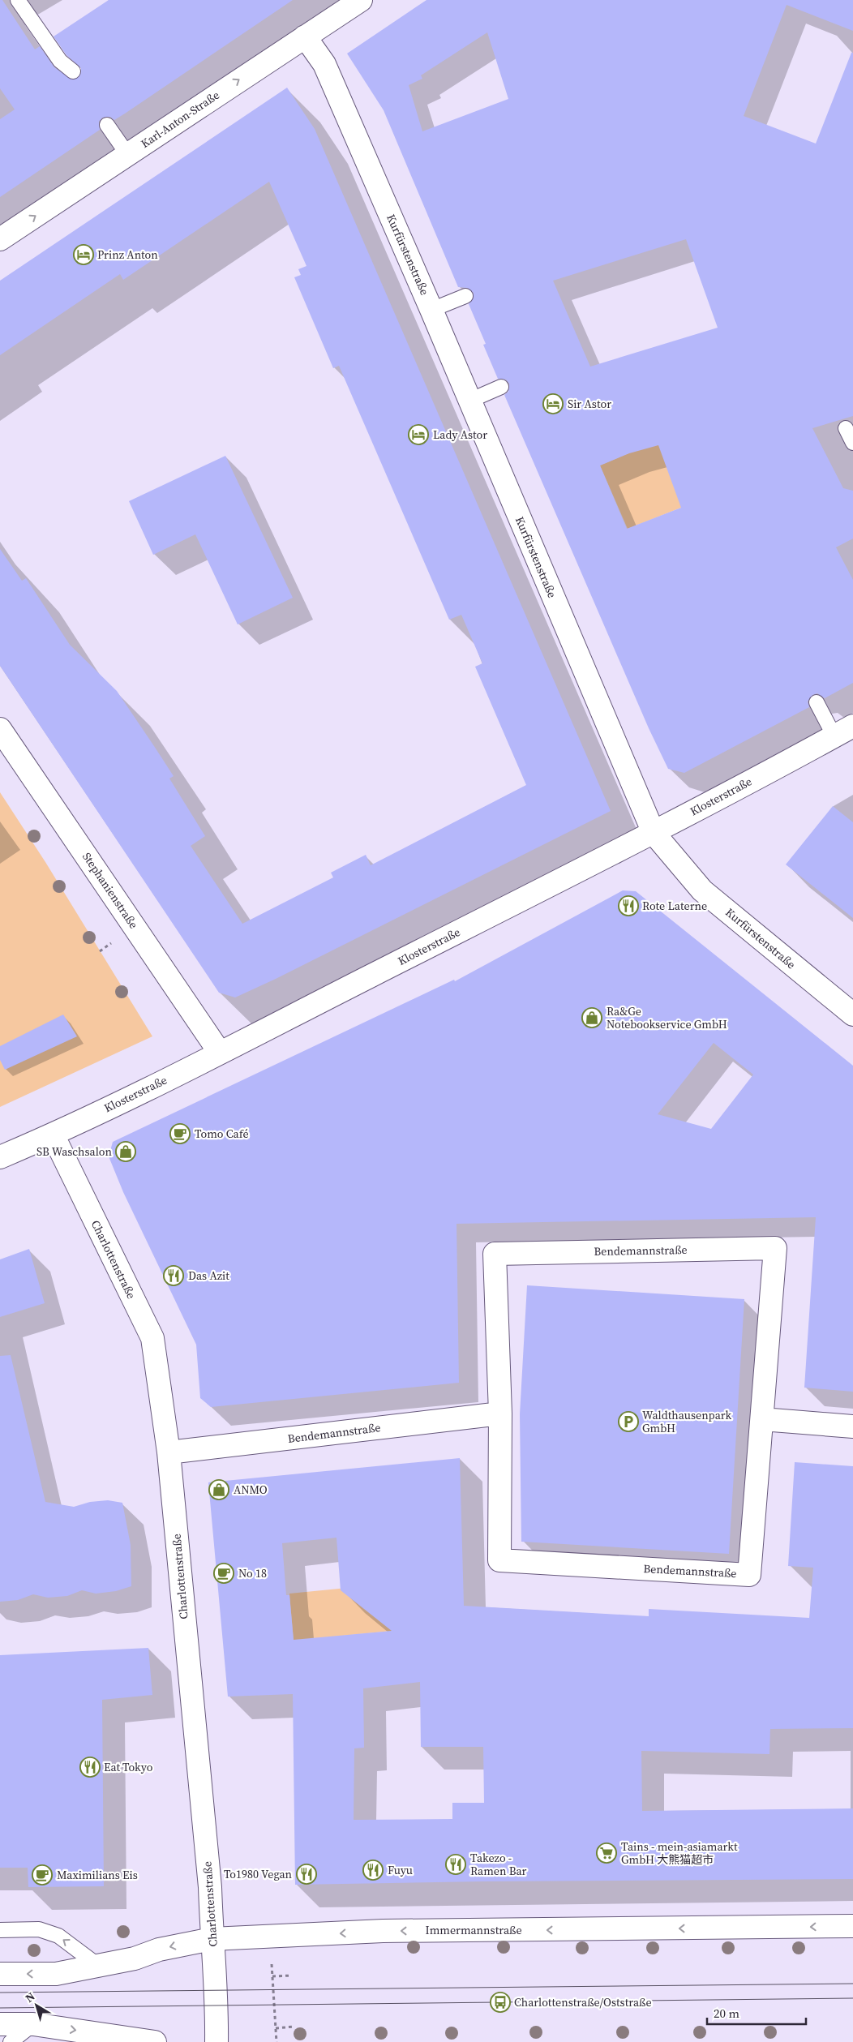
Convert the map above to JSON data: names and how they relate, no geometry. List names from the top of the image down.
{
  "streets": {
    "street": [
      "Karl-Anton-Straße",
      "Kurfürstenstraße",
      "Klosterstraße",
      "Stephanienstraße",
      "Bendemannstraße",
      "Charlottenstraße",
      "Immermannstraße"
    ]
  },
  "crossings": [
    ["Karl-Anton-Straße", "Kurfürstenstraße"],
    ["Kurfürstenstraße", "Klosterstraße"],
    ["Klosterstraße", "Stephanienstraße"],
    ["Klosterstraße", "Charlottenstraße"],
    ["Bendemannstraße", "Charlottenstraße"],
    ["Charlottenstraße", "Immermannstraße"]
  ],
  "one_way": ["Karl-Anton-Straße", "Immermannstraße"],
  "places": {
    "hotel": ["Prinz Anton", "Sir Astor", "Lady Astor"],
    "restaurant": [
      "Rote Laterne",
      "Das Azit",
      "Eat Tokyo",
      "Takezo - Ramen Bar",
      "Fuyu",
      "To1980 Vegan"
    ],
    "shop": ["Ra&Ge Notebookservice GmbH", "SB Waschsalon", "ANMO"],
    "cafe": ["Tomo Café", "No 18", "Maximilians Eis"],
    "parking": ["Waldthausenpark GmbH"],
    "supermarket": ["Tains - mein-asiamarkt GmbH 大熊猫超市"],
    "bus stop": ["Charlottenstraße/Oststraße"]
  },
  "scale_bar": "20 m",
  "north": "top left"
}
